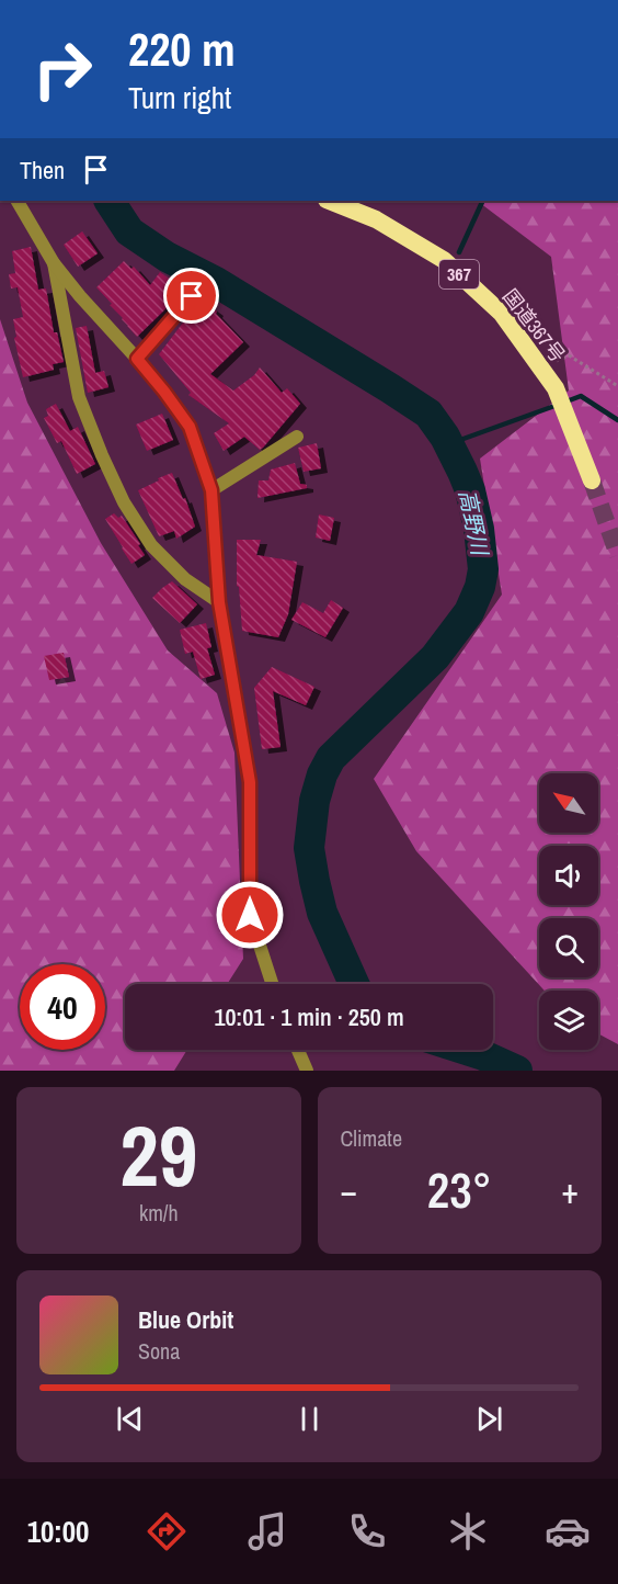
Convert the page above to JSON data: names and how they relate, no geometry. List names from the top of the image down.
{
  "streets": {
    "highway": ["367", "国道367号"]
  },
  "water": ["高野川"],
  "north": "top left",
  "page": {
    "turn": ["220 m", "Turn right"],
    "then": "Then",
    "limit": "40",
    "trip": "10:01 · 1 min · 250 m",
    "tile": [
      ["29", "km/h"],
      "Climate"
    ],
    "heat": ["−", "23°", "+"],
    "song": ["Blue Orbit", "Sona"],
    "tabs": "10:00"
  }
}
